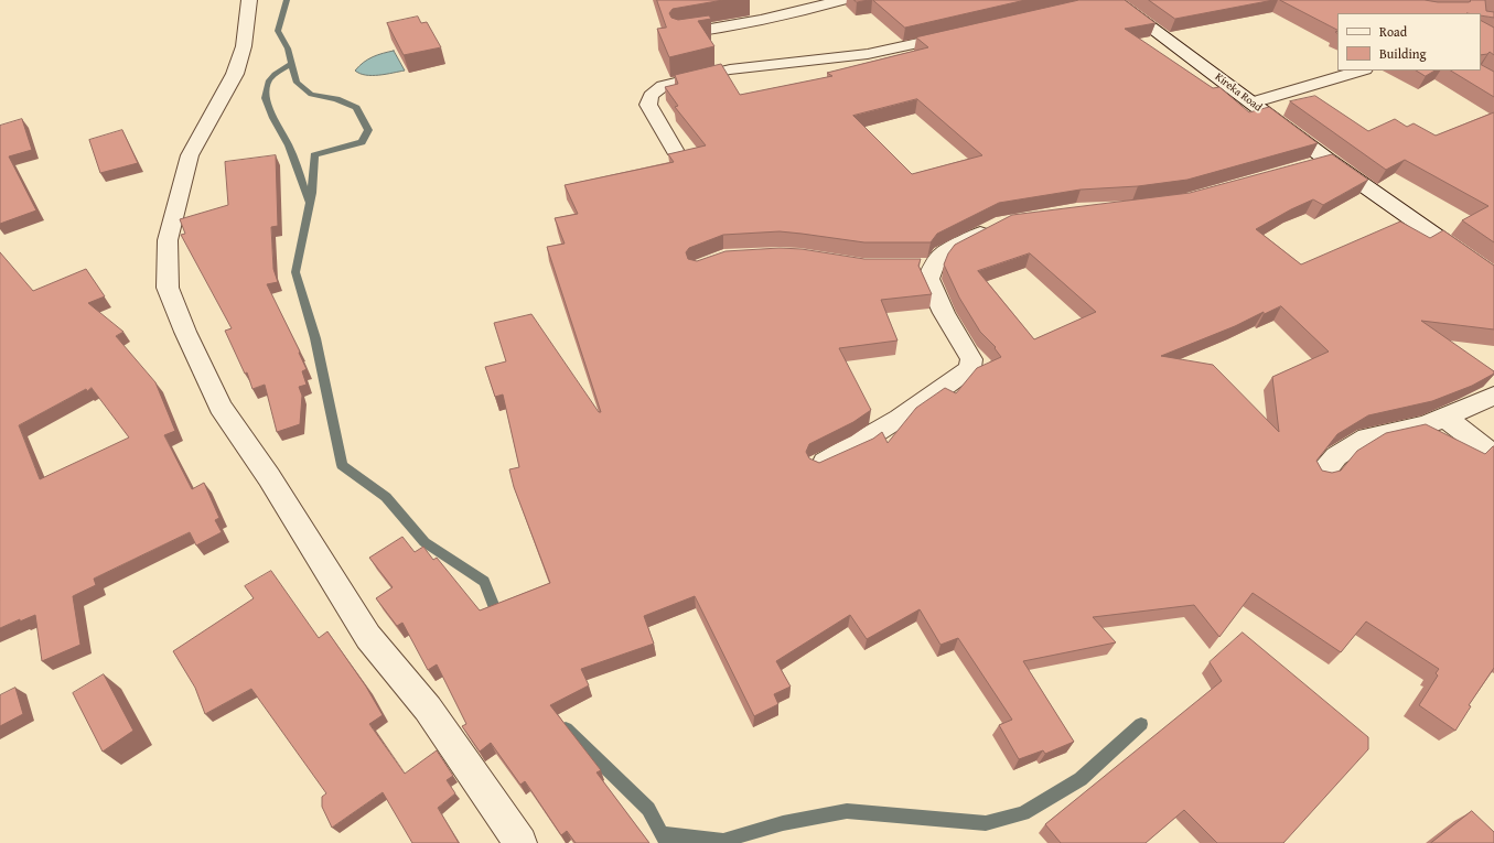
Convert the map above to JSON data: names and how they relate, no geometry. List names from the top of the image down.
{
  "streets": {
    "street": ["Kireka Road"]
  },
  "legend": ["Road", "Building"]
}
